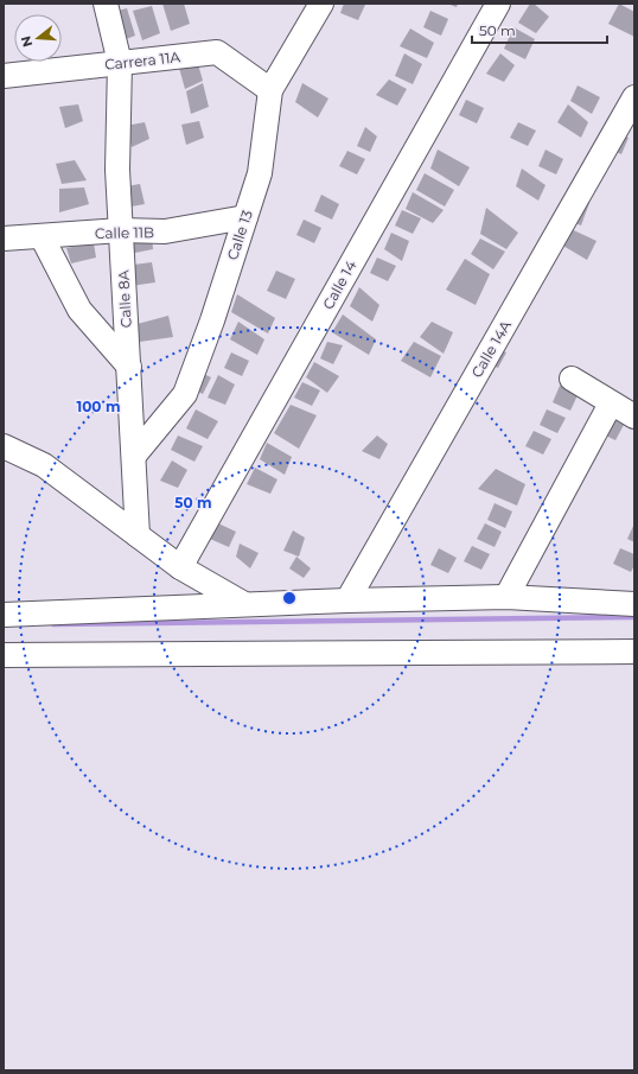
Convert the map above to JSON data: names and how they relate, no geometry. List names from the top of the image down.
{
  "streets": {
    "street": [
      "Carrera 11A",
      "Calle 11B",
      "Calle 13",
      "Calle 14",
      "Calle 8A",
      "Calle 14A"
    ]
  },
  "crossings": [
    ["Carrera 11A", "Calle 13"],
    ["Carrera 11A", "Calle 8A"],
    ["Calle 11B", "Calle 13"],
    ["Calle 11B", "Calle 8A"],
    ["Calle 13", "Calle 8A"]
  ],
  "scale_bar": "50 m",
  "north": "left",
  "rings": ["100 m", "50 m"]
}
